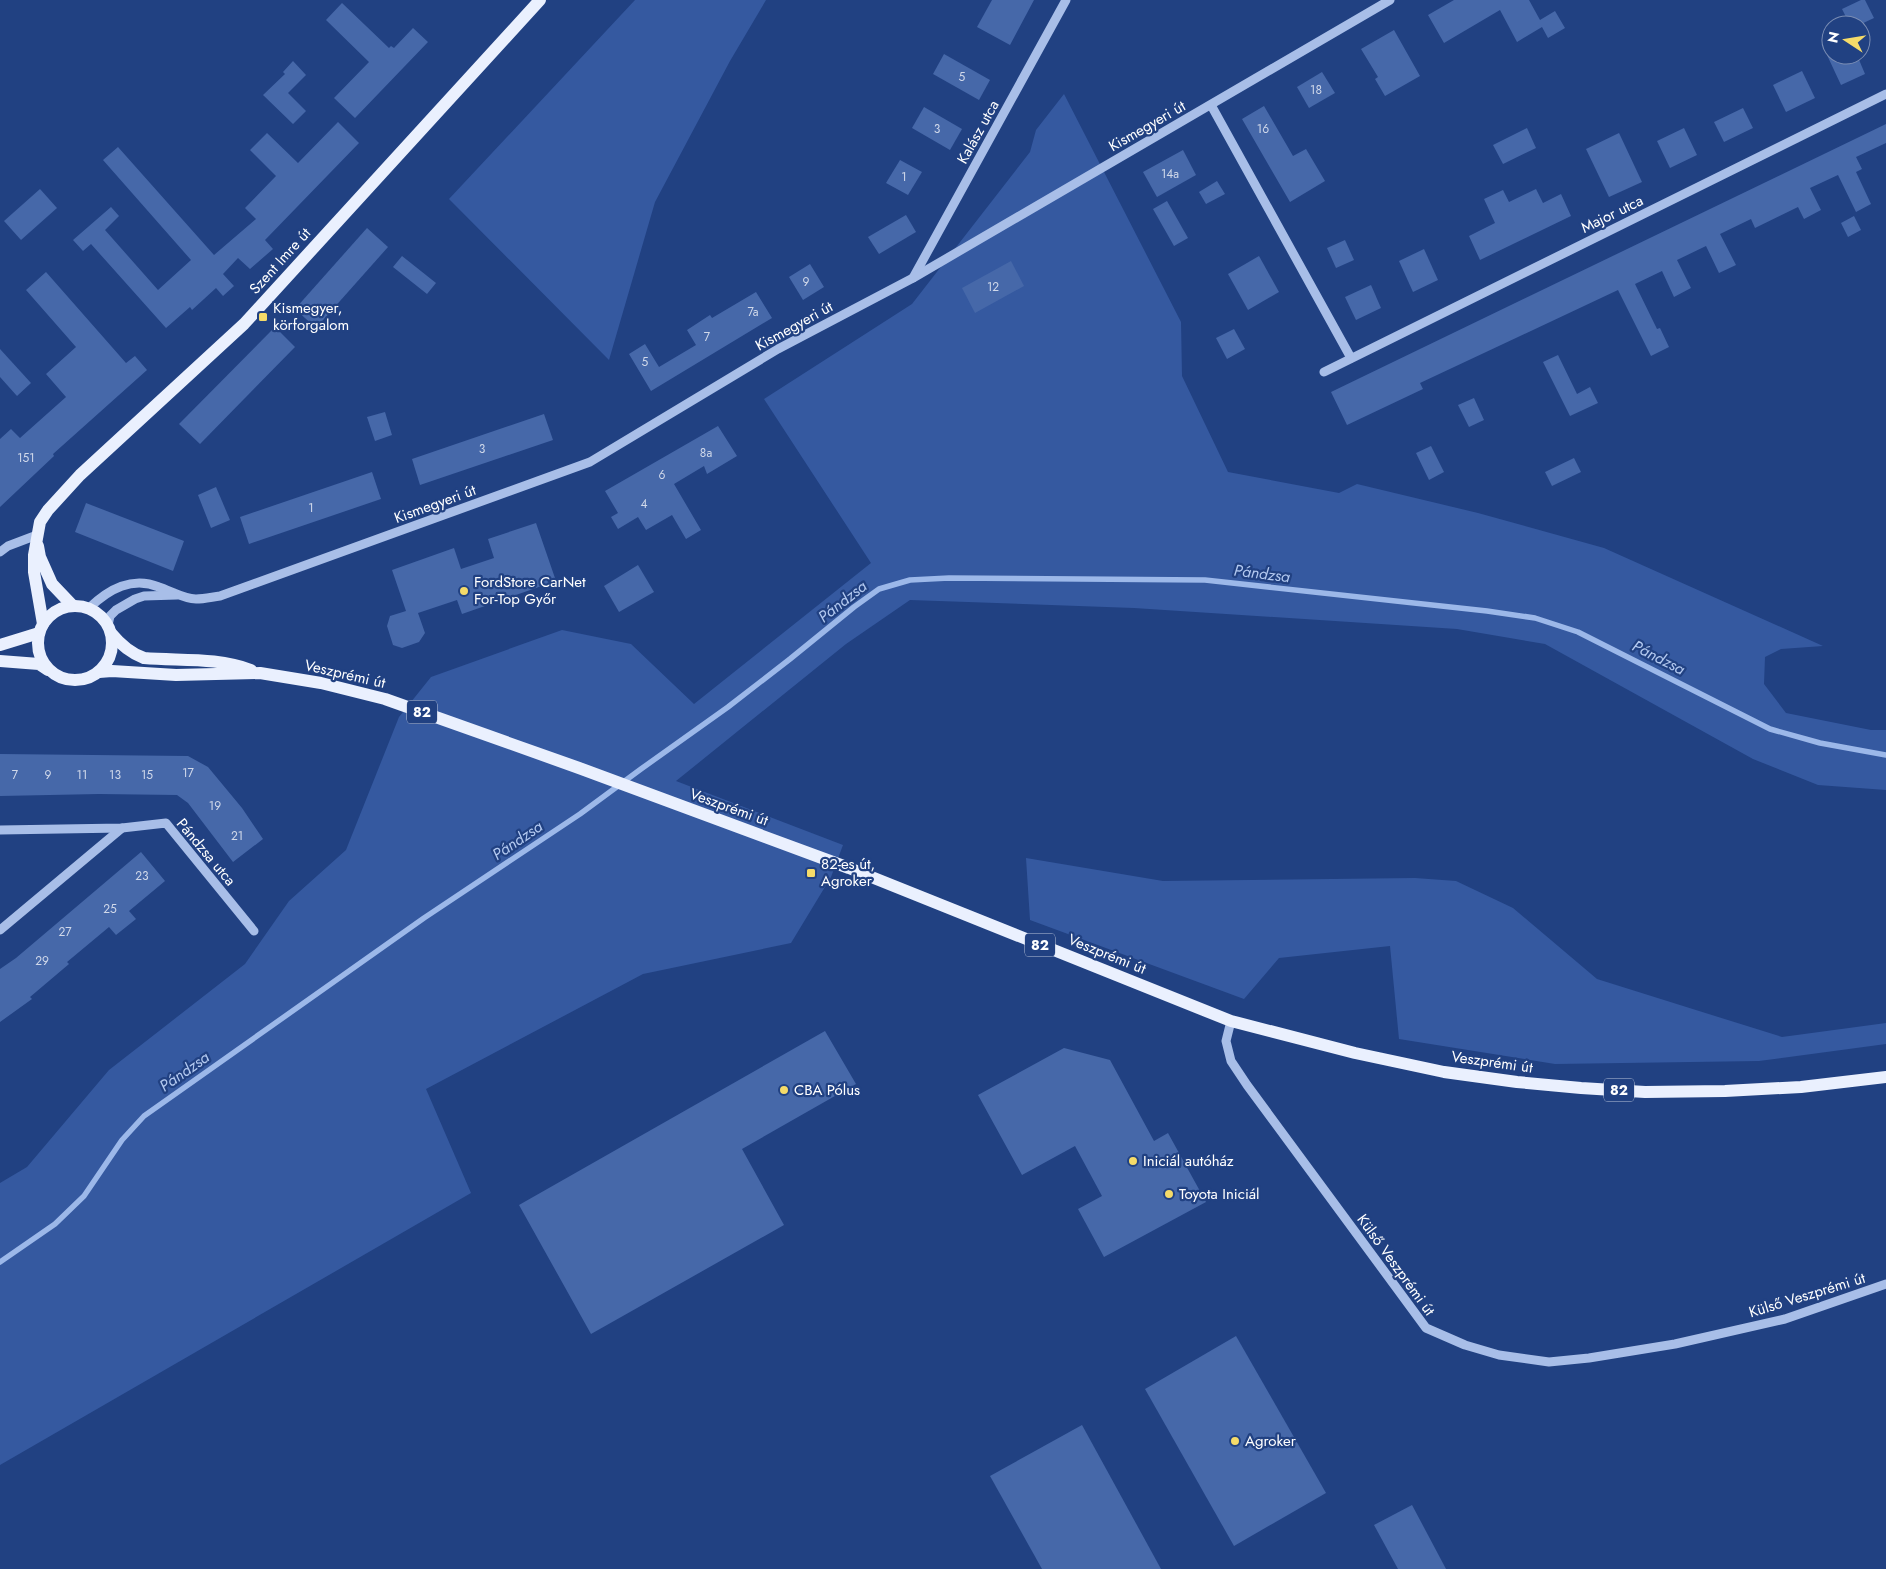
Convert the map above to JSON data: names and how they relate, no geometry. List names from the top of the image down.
{
  "streets": {
    "main road": ["Szent Imre út", "Veszprémi út", "82"],
    "street": [
      "Kismegyeri út",
      "Kalász utca",
      "Major utca",
      "Pándzsa utca",
      "Külső Veszprémi út"
    ]
  },
  "crossings": [
    ["Kismegyeri út", "Kalász utca"],
    ["Kismegyeri út", "Szent Imre út"],
    ["Kismegyeri út", "Veszprémi út"],
    ["Kismegyeri út", "82"],
    ["Szent Imre út", "Veszprémi út"],
    ["Szent Imre út", "82"],
    ["Veszprémi út", "82"],
    ["Veszprémi út", "Külső Veszprémi út"]
  ],
  "water": ["Pándzsa"],
  "places": {
    "transit": ["Kismegyer, körforgalom", "82-es út, Agroker"],
    "other": [
      "FordStore CarNet For-Top Győr",
      "CBA Pólus",
      "Iniciál autóház",
      "Toyota Iniciál",
      "Agroker"
    ]
  },
  "house_numbers": [
    "5",
    "18",
    "3",
    "16",
    "14a",
    "1",
    "9",
    "12",
    "7a",
    "7",
    "5",
    "3",
    "8a",
    "151",
    "6",
    "4",
    "1",
    "17",
    "7",
    "9",
    "11",
    "13",
    "15",
    "19",
    "21",
    "23",
    "25",
    "27",
    "29"
  ],
  "north": "left"
}
